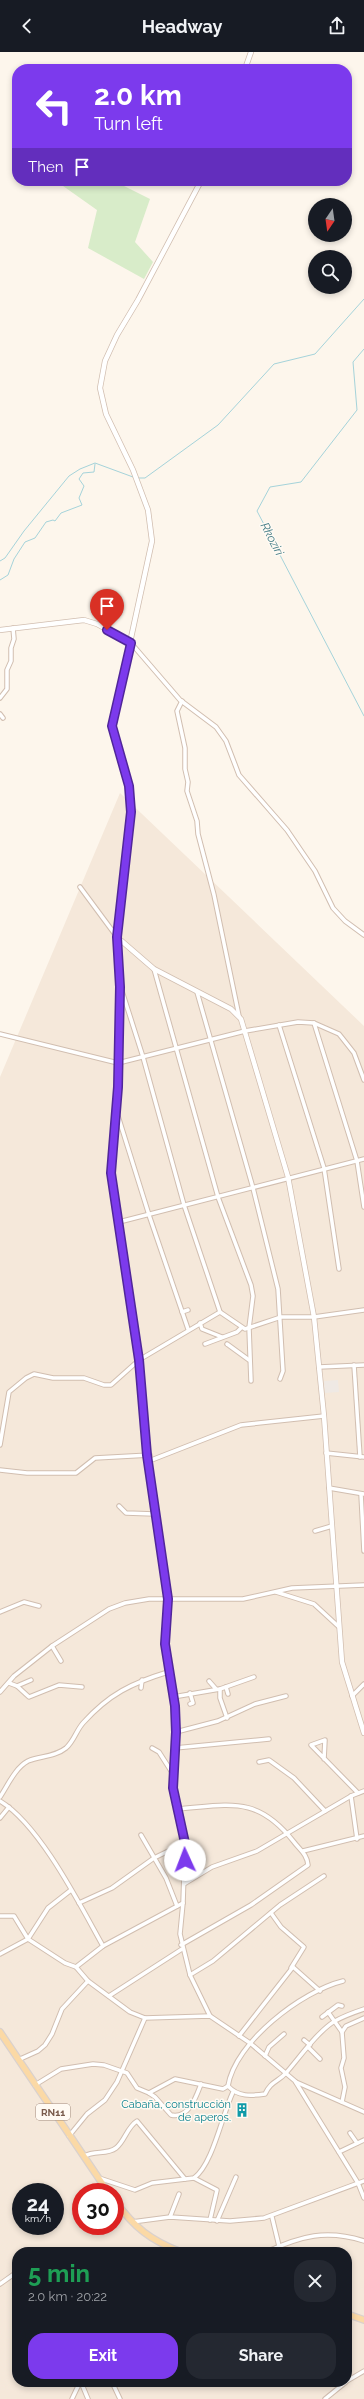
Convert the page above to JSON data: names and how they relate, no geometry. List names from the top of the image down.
{
  "streets": {
    "main road": ["RN11"]
  },
  "water": ["Rkoziri"],
  "places": {
    "building": ["Cabaña, construcción de aperos."]
  },
  "north": "bottom",
  "page": {
    "header": "Headway",
    "turn": ["2.0 km", "Turn left"],
    "then": "Then",
    "speed": "24 km/h",
    "limit": "30",
    "heading": ["5 min", "2.0 km · 20:22"],
    "buttons": ["Exit", "Share"]
  }
}
